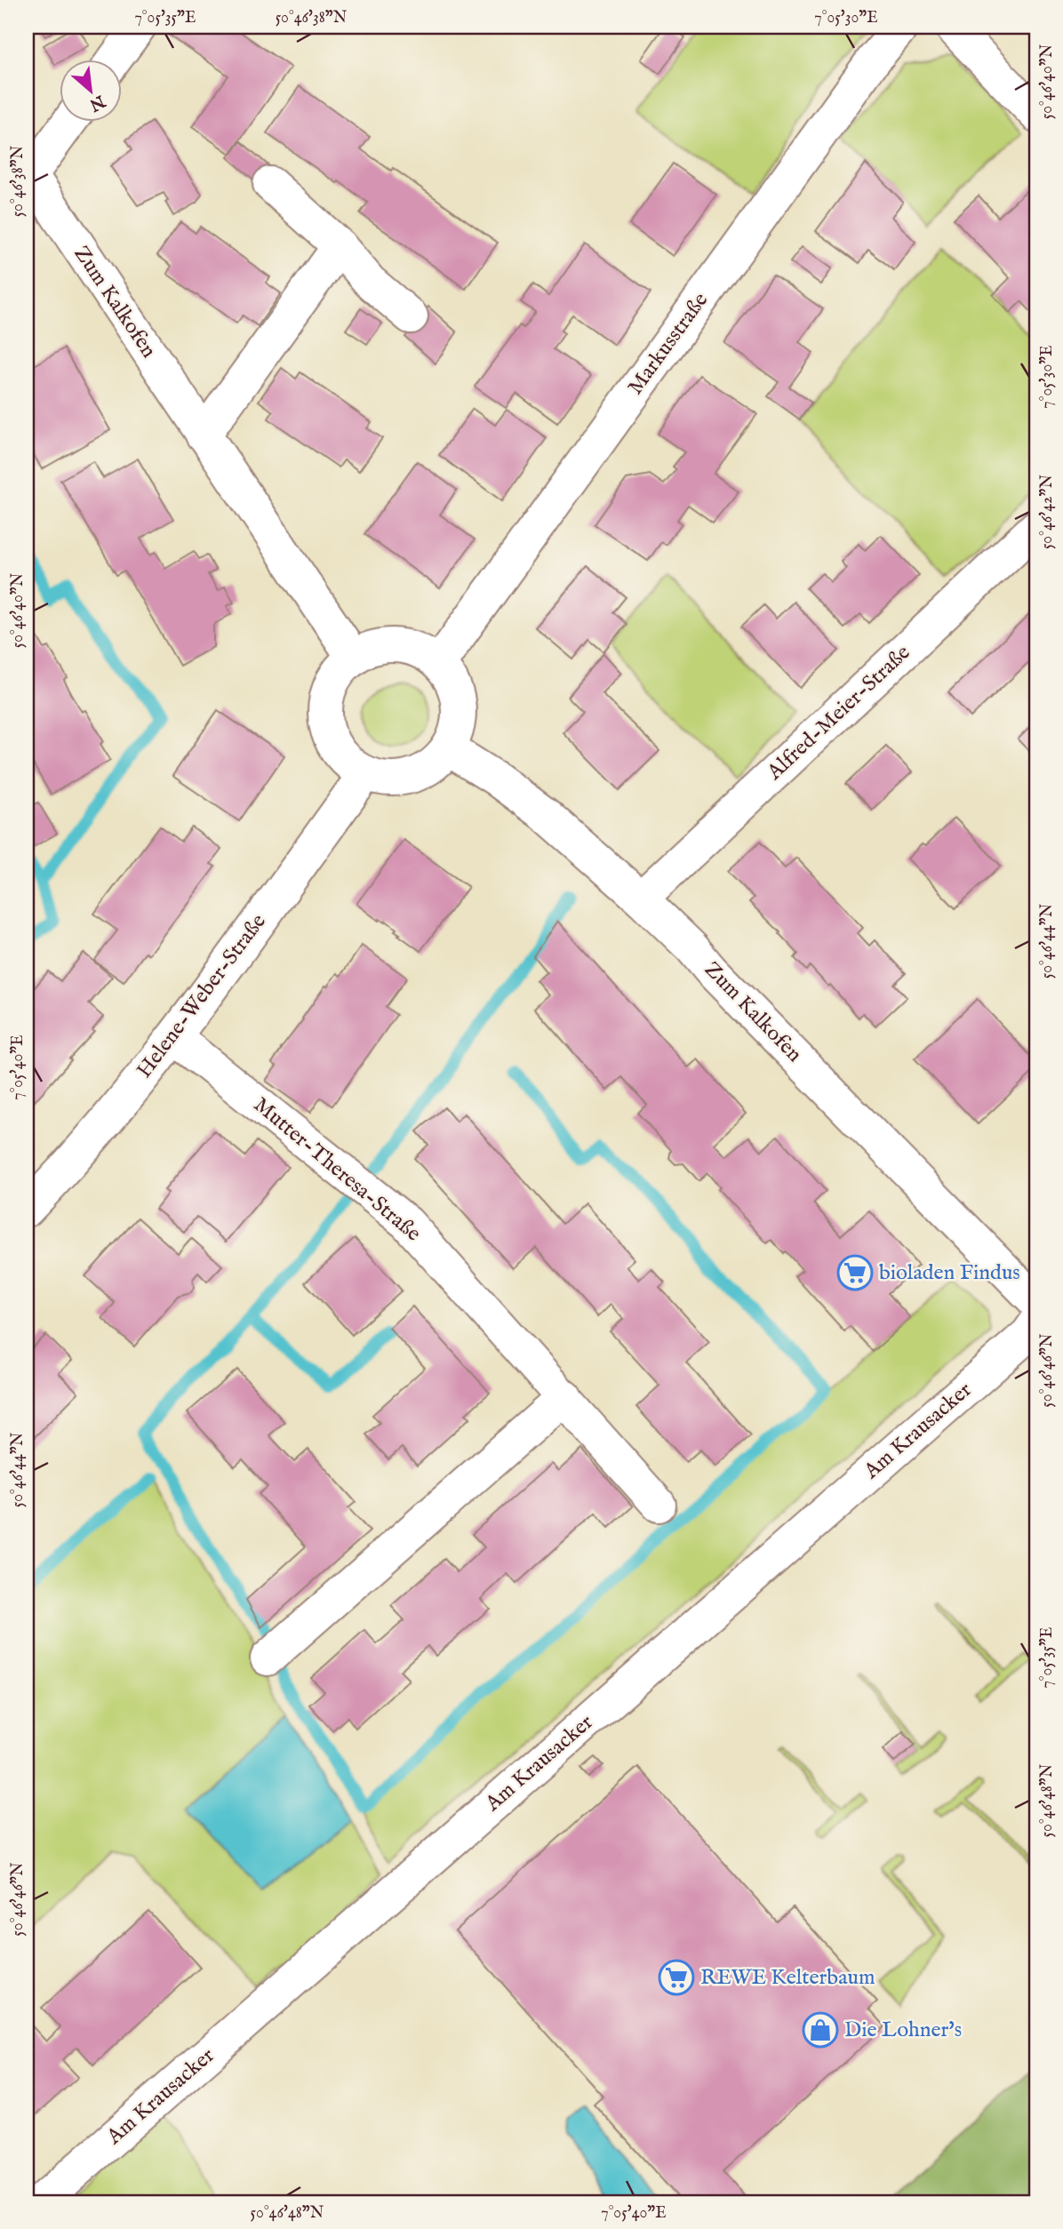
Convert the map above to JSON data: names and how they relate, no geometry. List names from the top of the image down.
{
  "streets": {
    "street": [
      "Zum Kalkofen",
      "Markusstraße",
      "Alfred-Meier-Straße",
      "Helene-Weber-Straße",
      "Mutter-Theresa-Straße",
      "Am Krausacker"
    ]
  },
  "crossings": [
    ["Zum Kalkofen", "Markusstraße"],
    ["Zum Kalkofen", "Alfred-Meier-Straße"],
    ["Zum Kalkofen", "Helene-Weber-Straße"],
    ["Markusstraße", "Helene-Weber-Straße"],
    ["Helene-Weber-Straße", "Mutter-Theresa-Straße"]
  ],
  "places": {
    "supermarket": ["bioladen Findus", "REWE Kelterbaum"],
    "shop": ["Die Lohner's"]
  },
  "north": "bottom right",
  "coordinates": [
    "7°05'35\"E",
    "50°46'38\"N",
    "7°05'30\"E",
    "50°46'40\"N",
    "50°46'42\"N",
    "50°46'44\"N",
    "7°05'40\"E",
    "50°46'46\"N",
    "50°46'48\"N"
  ]
}
